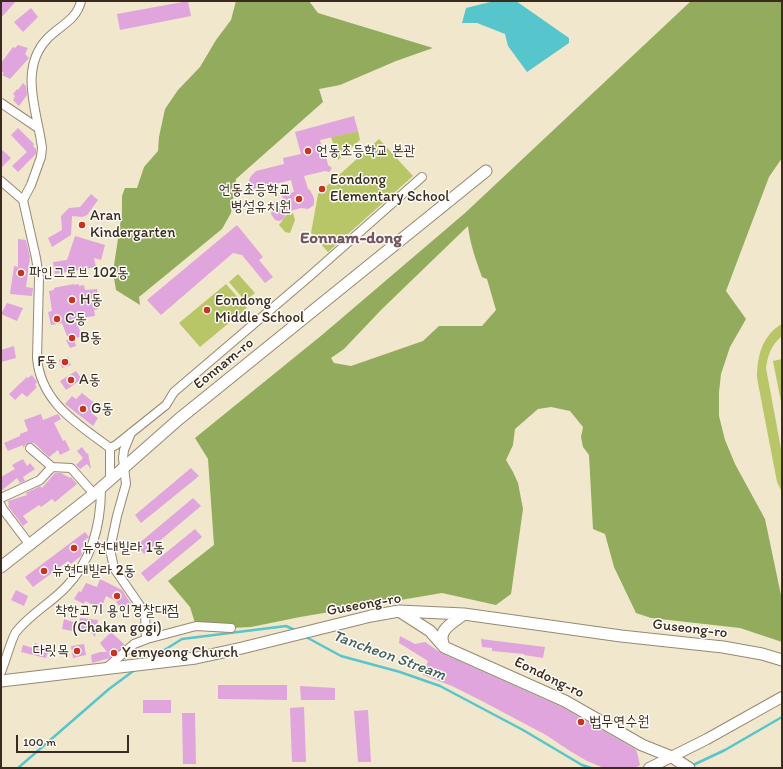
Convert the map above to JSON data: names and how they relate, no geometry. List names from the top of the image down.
{
  "streets": {
    "main road": ["Eonnam-ro", "Guseong-ro", "Eondong-ro"]
  },
  "crossings": [
    ["Guseong-ro", "Eondong-ro"]
  ],
  "districts": ["Eonnam-dong"],
  "water": ["Tancheon Stream"],
  "places": [
    "언동초등학교 본관",
    "Eondong Elementary School",
    "언동초등학교 병설유치원",
    "Aran Kindergarten",
    "파인그로브 102동",
    "H동",
    "Eondong Middle School",
    "C동",
    "B동",
    "F동",
    "A동",
    "G동",
    "뉴현대빌라 1동",
    "뉴현대빌라 2동",
    "착한고기 용인경찰대점 (Chakan gogi)",
    "다릿목",
    "Yemyeong Church",
    "법무연수원"
  ],
  "scale_bar": "100 m"
}
